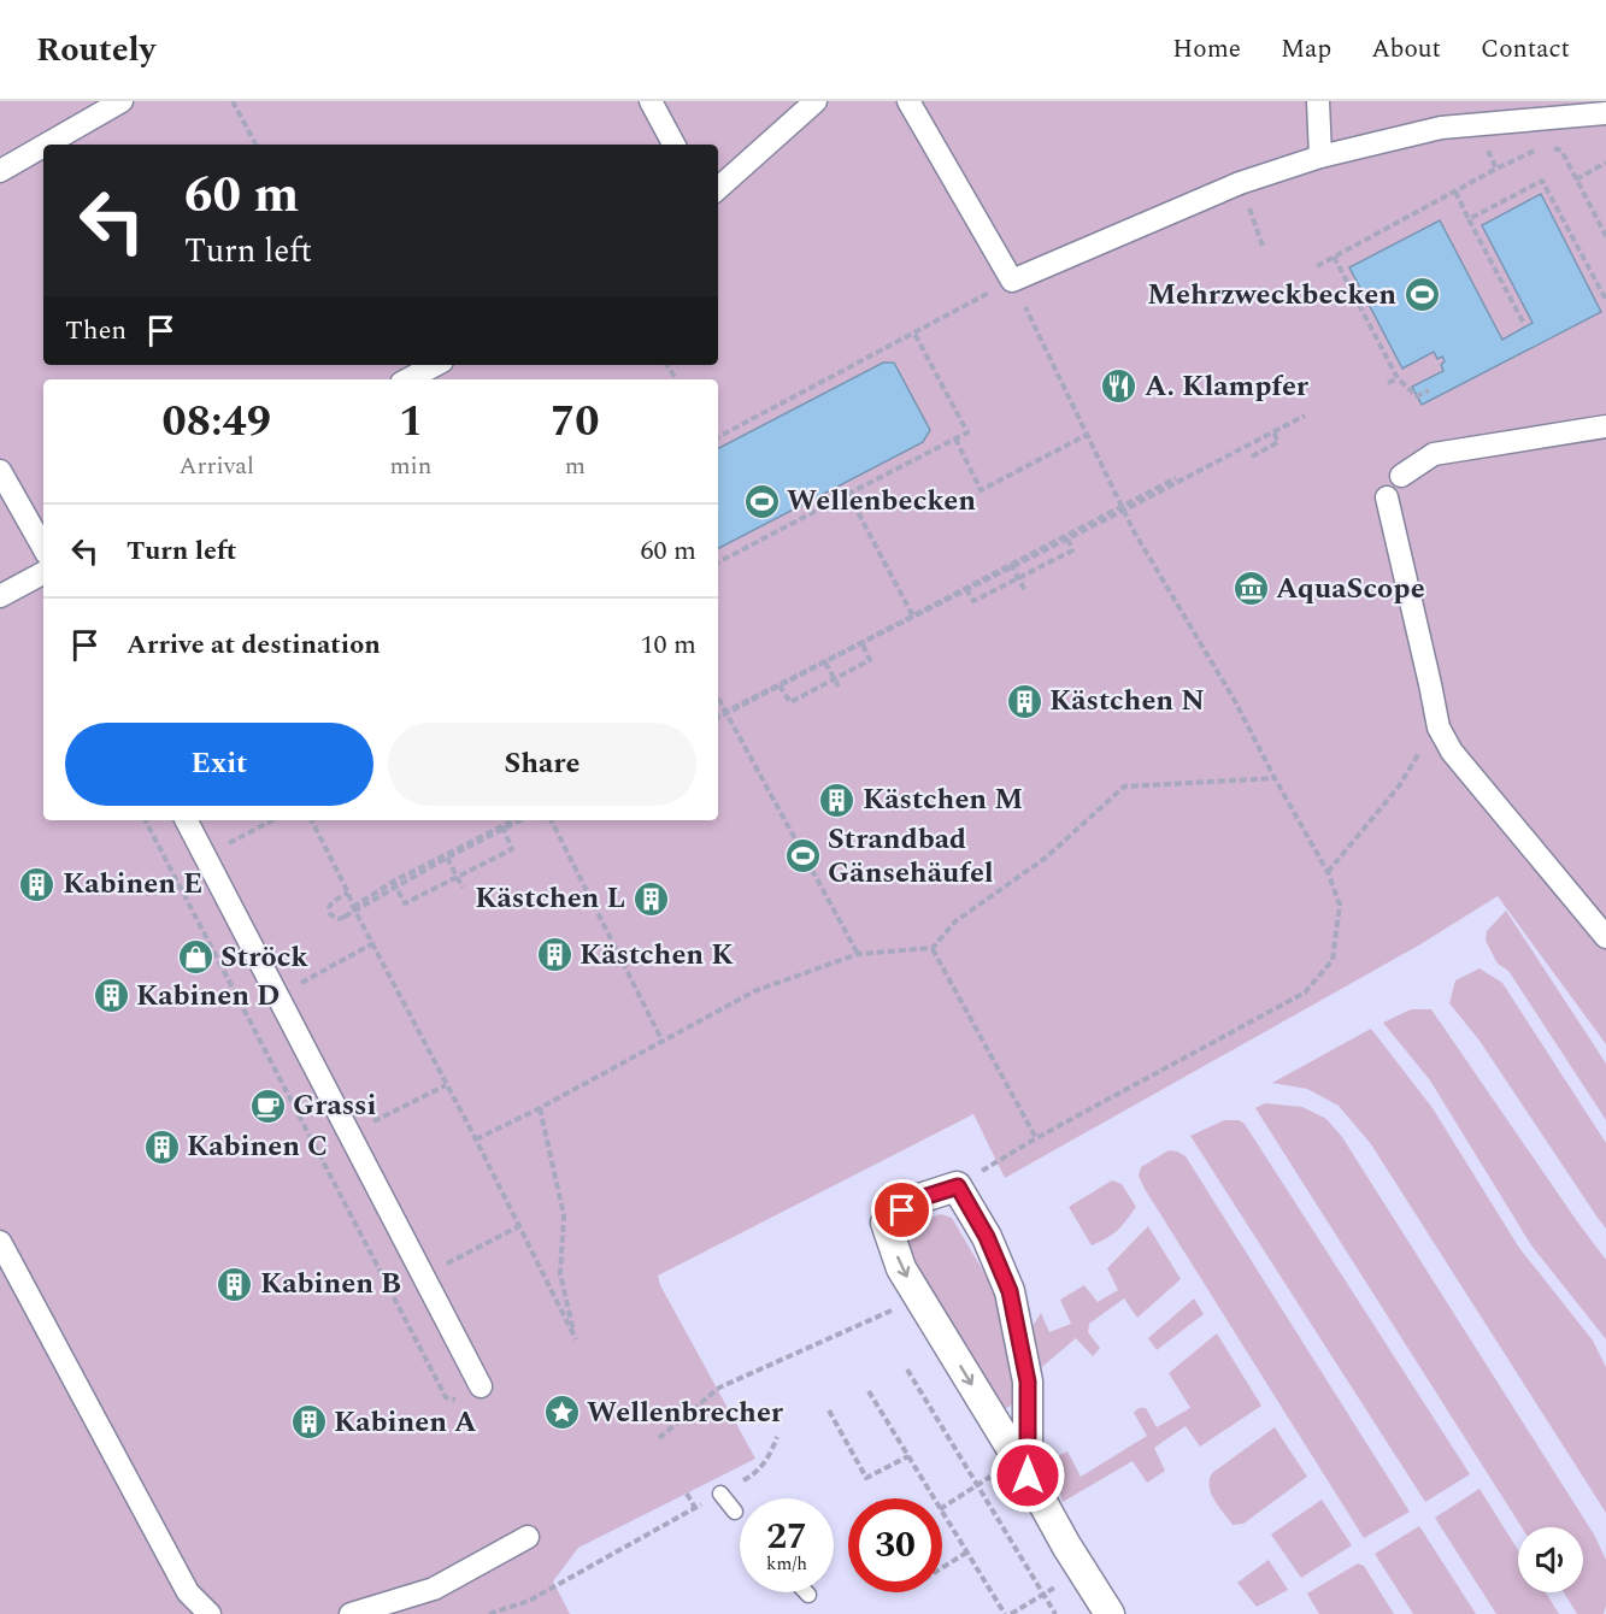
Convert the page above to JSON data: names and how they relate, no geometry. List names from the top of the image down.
{
  "places": {
    "sports": ["Mehrzweckbecken", "Wellenbecken", "Strandbad Gänsehäufel"],
    "restaurant": ["A. Klampfer"],
    "museum": ["AquaScope"],
    "building": [
      "Kästchen N",
      "Kästchen M",
      "Kabinen E",
      "Kästchen L",
      "Kästchen K",
      "Kabinen D",
      "Kabinen C",
      "Kabinen B",
      "Kabinen A"
    ],
    "shop": ["Ströck"],
    "cafe": ["Grassi"],
    "place": ["Wellenbrecher"]
  },
  "page": {
    "header": "Routely",
    "nav": [
      "Home",
      "Map",
      "About",
      "Contact"
    ],
    "turn": ["60 m", "Turn left"],
    "then": "Then",
    "eta": [
      "08:49",
      "Arrival",
      "1",
      "min",
      "70",
      "m"
    ],
    "list": [
      {
        "name": "Turn left",
        "value": "60 m"
      },
      {
        "name": "Arrive at destination",
        "value": "10 m"
      }
    ],
    "buttons": ["Exit", "Share"],
    "speed": "27 km/h",
    "limit": "30"
  }
}
